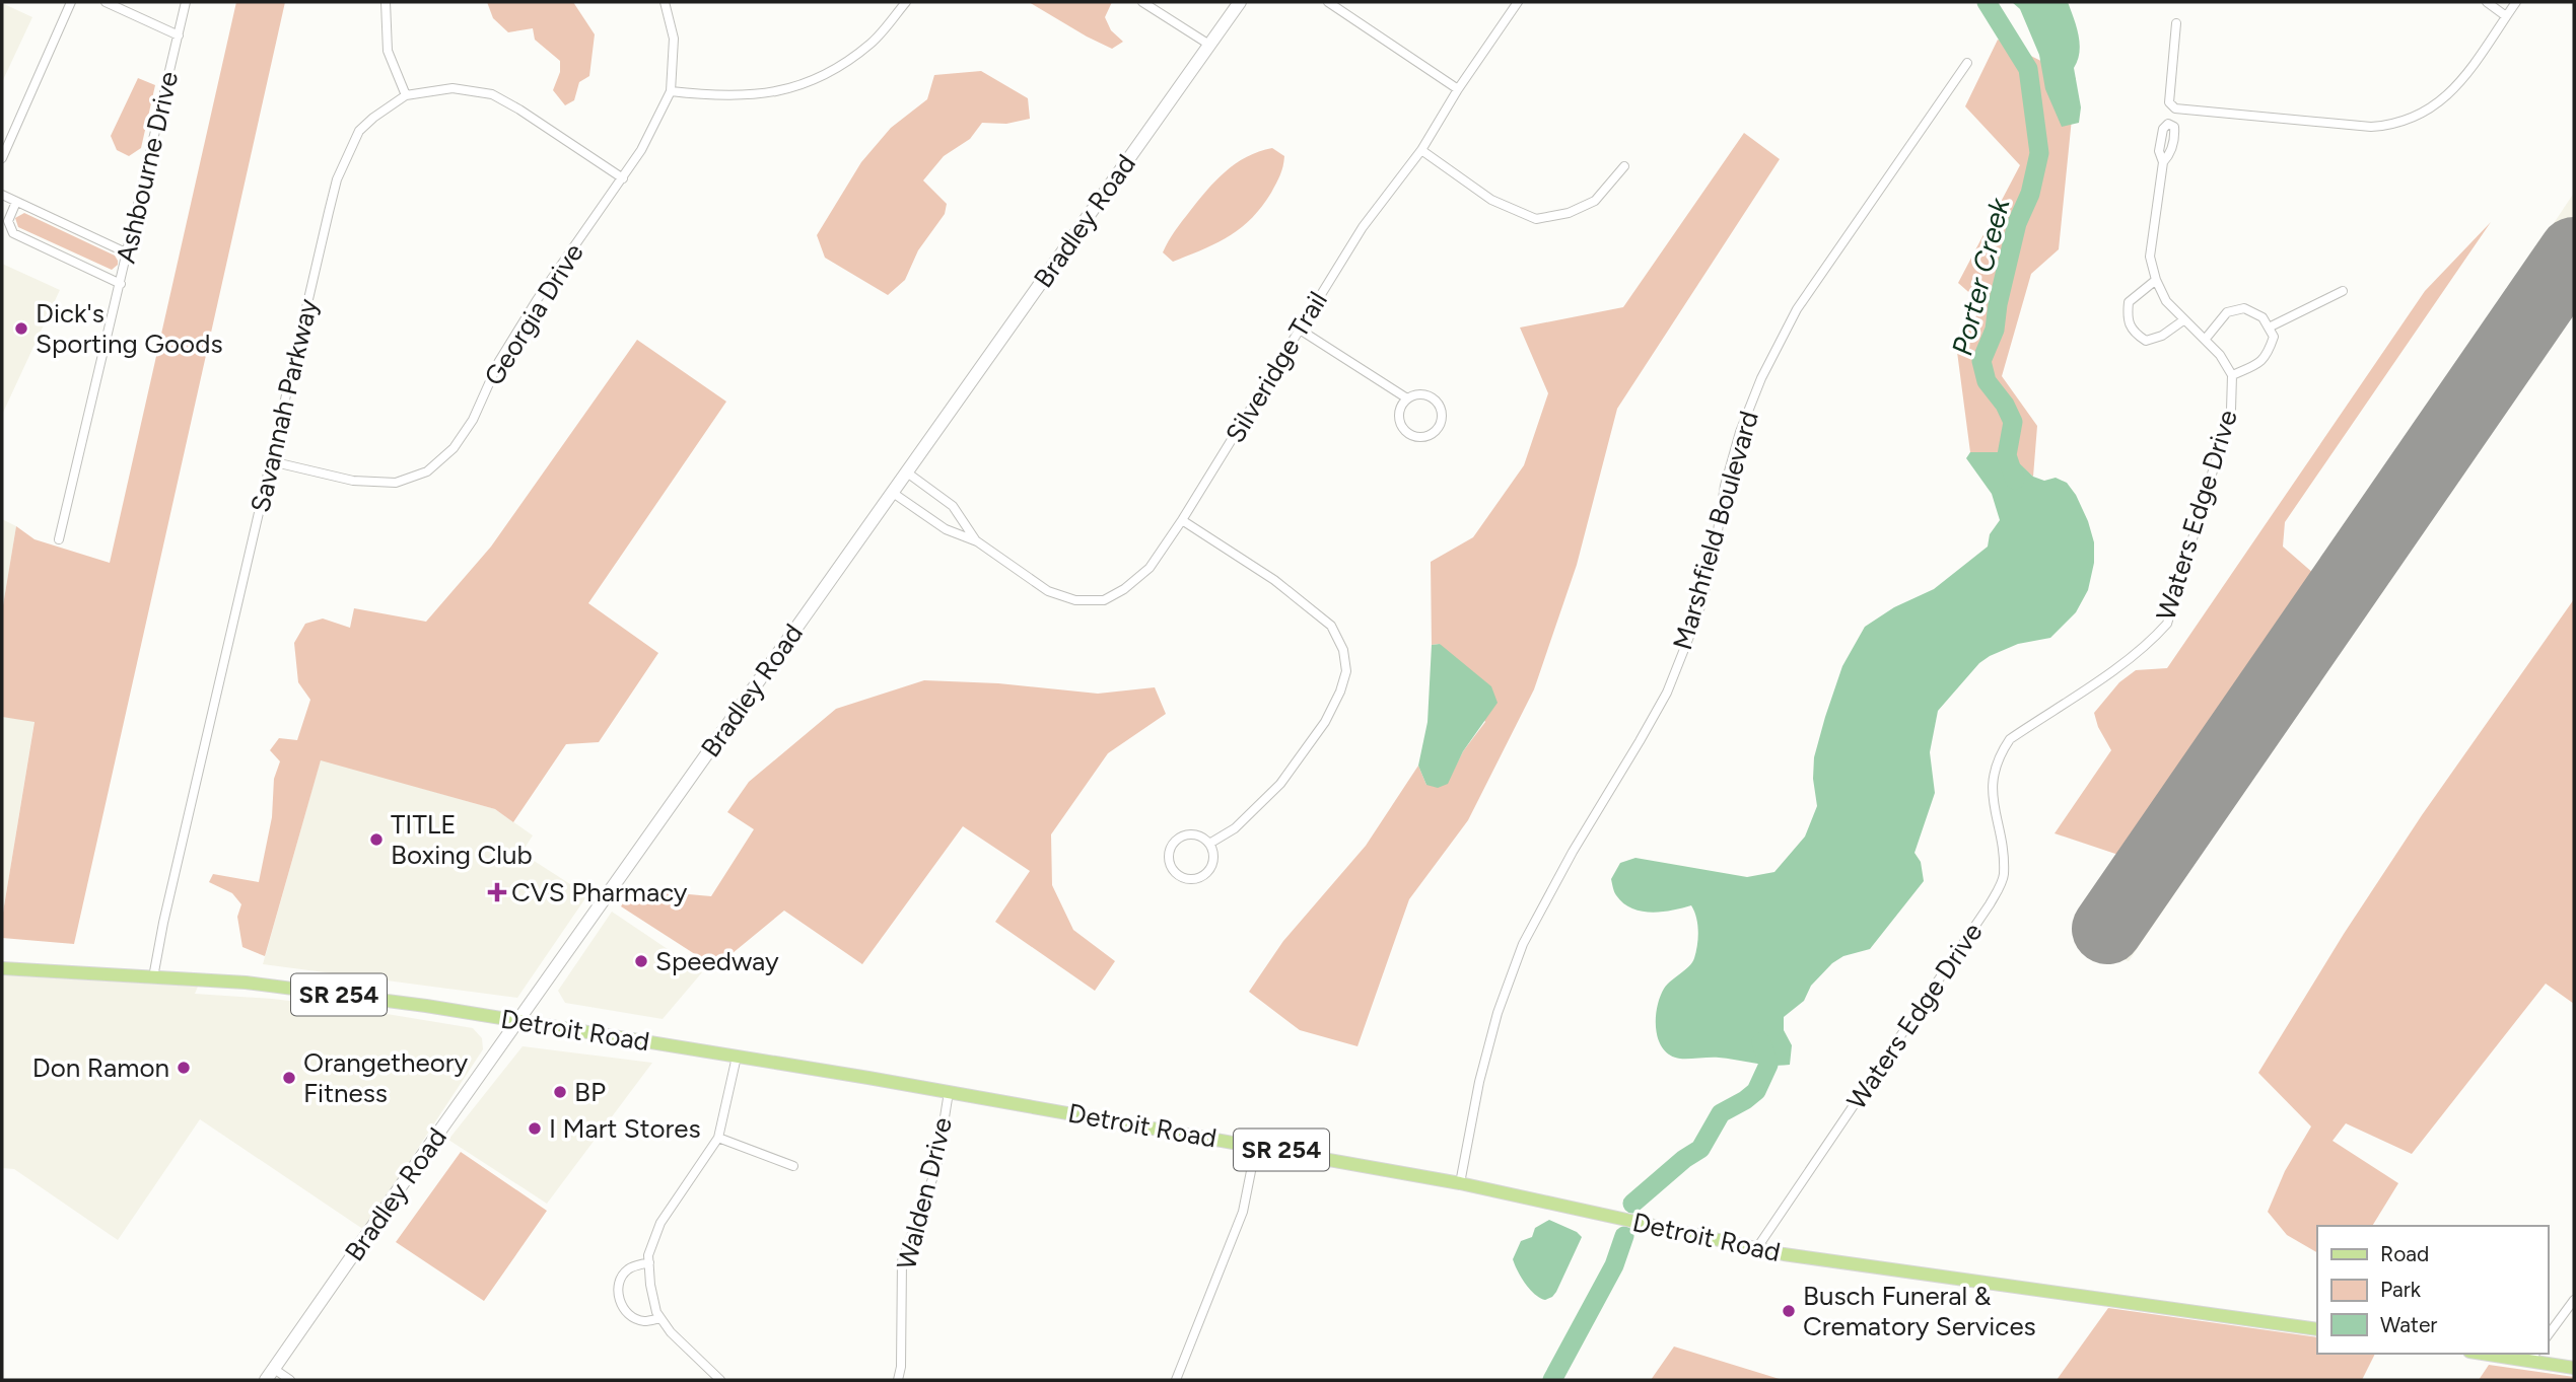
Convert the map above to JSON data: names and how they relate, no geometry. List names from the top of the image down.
{
  "streets": {
    "main road": ["SR 254", "Detroit Road"],
    "street": [
      "Ashbourne Drive",
      "Bradley Road",
      "Georgia Drive",
      "Silveridge Trail",
      "Savannah Parkway",
      "Waters Edge Drive",
      "Marshfield Boulevard",
      "Walden Drive"
    ]
  },
  "crossings": [
    ["Bradley Road", "Silveridge Trail"],
    ["Bradley Road", "Detroit Road"],
    ["Georgia Drive", "Savannah Parkway"],
    ["Savannah Parkway", "Detroit Road"],
    ["Waters Edge Drive", "Detroit Road"],
    ["Marshfield Boulevard", "Detroit Road"],
    ["Detroit Road", "Walden Drive"]
  ],
  "water": ["Porter Creek"],
  "places": {
    "other": [
      "Dick's Sporting Goods",
      "TITLE Boxing Club",
      "Speedway",
      "Don Ramon",
      "Orangetheory Fitness",
      "BP",
      "I Mart Stores",
      "Busch Funeral & Crematory Services"
    ],
    "health": ["CVS Pharmacy"]
  },
  "legend": ["Road", "Park", "Water"]
}
